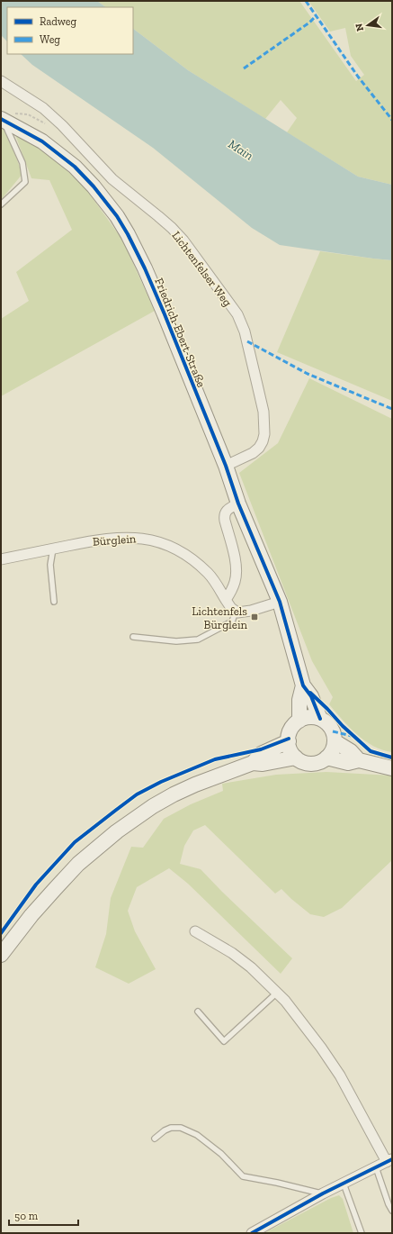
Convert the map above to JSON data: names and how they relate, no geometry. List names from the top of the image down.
{
  "streets": {
    "street": ["Lichtenfelser Weg", "Friedrich-Ebert-Straße", "Bürglein"]
  },
  "crossings": [
    ["Lichtenfelser Weg", "Friedrich-Ebert-Straße"]
  ],
  "water": ["Main"],
  "places": {
    "transit": ["Lichtenfels Bürglein"]
  },
  "legend": ["Radweg", "Weg"],
  "scale_bar": "50 m",
  "north": "left"
}
